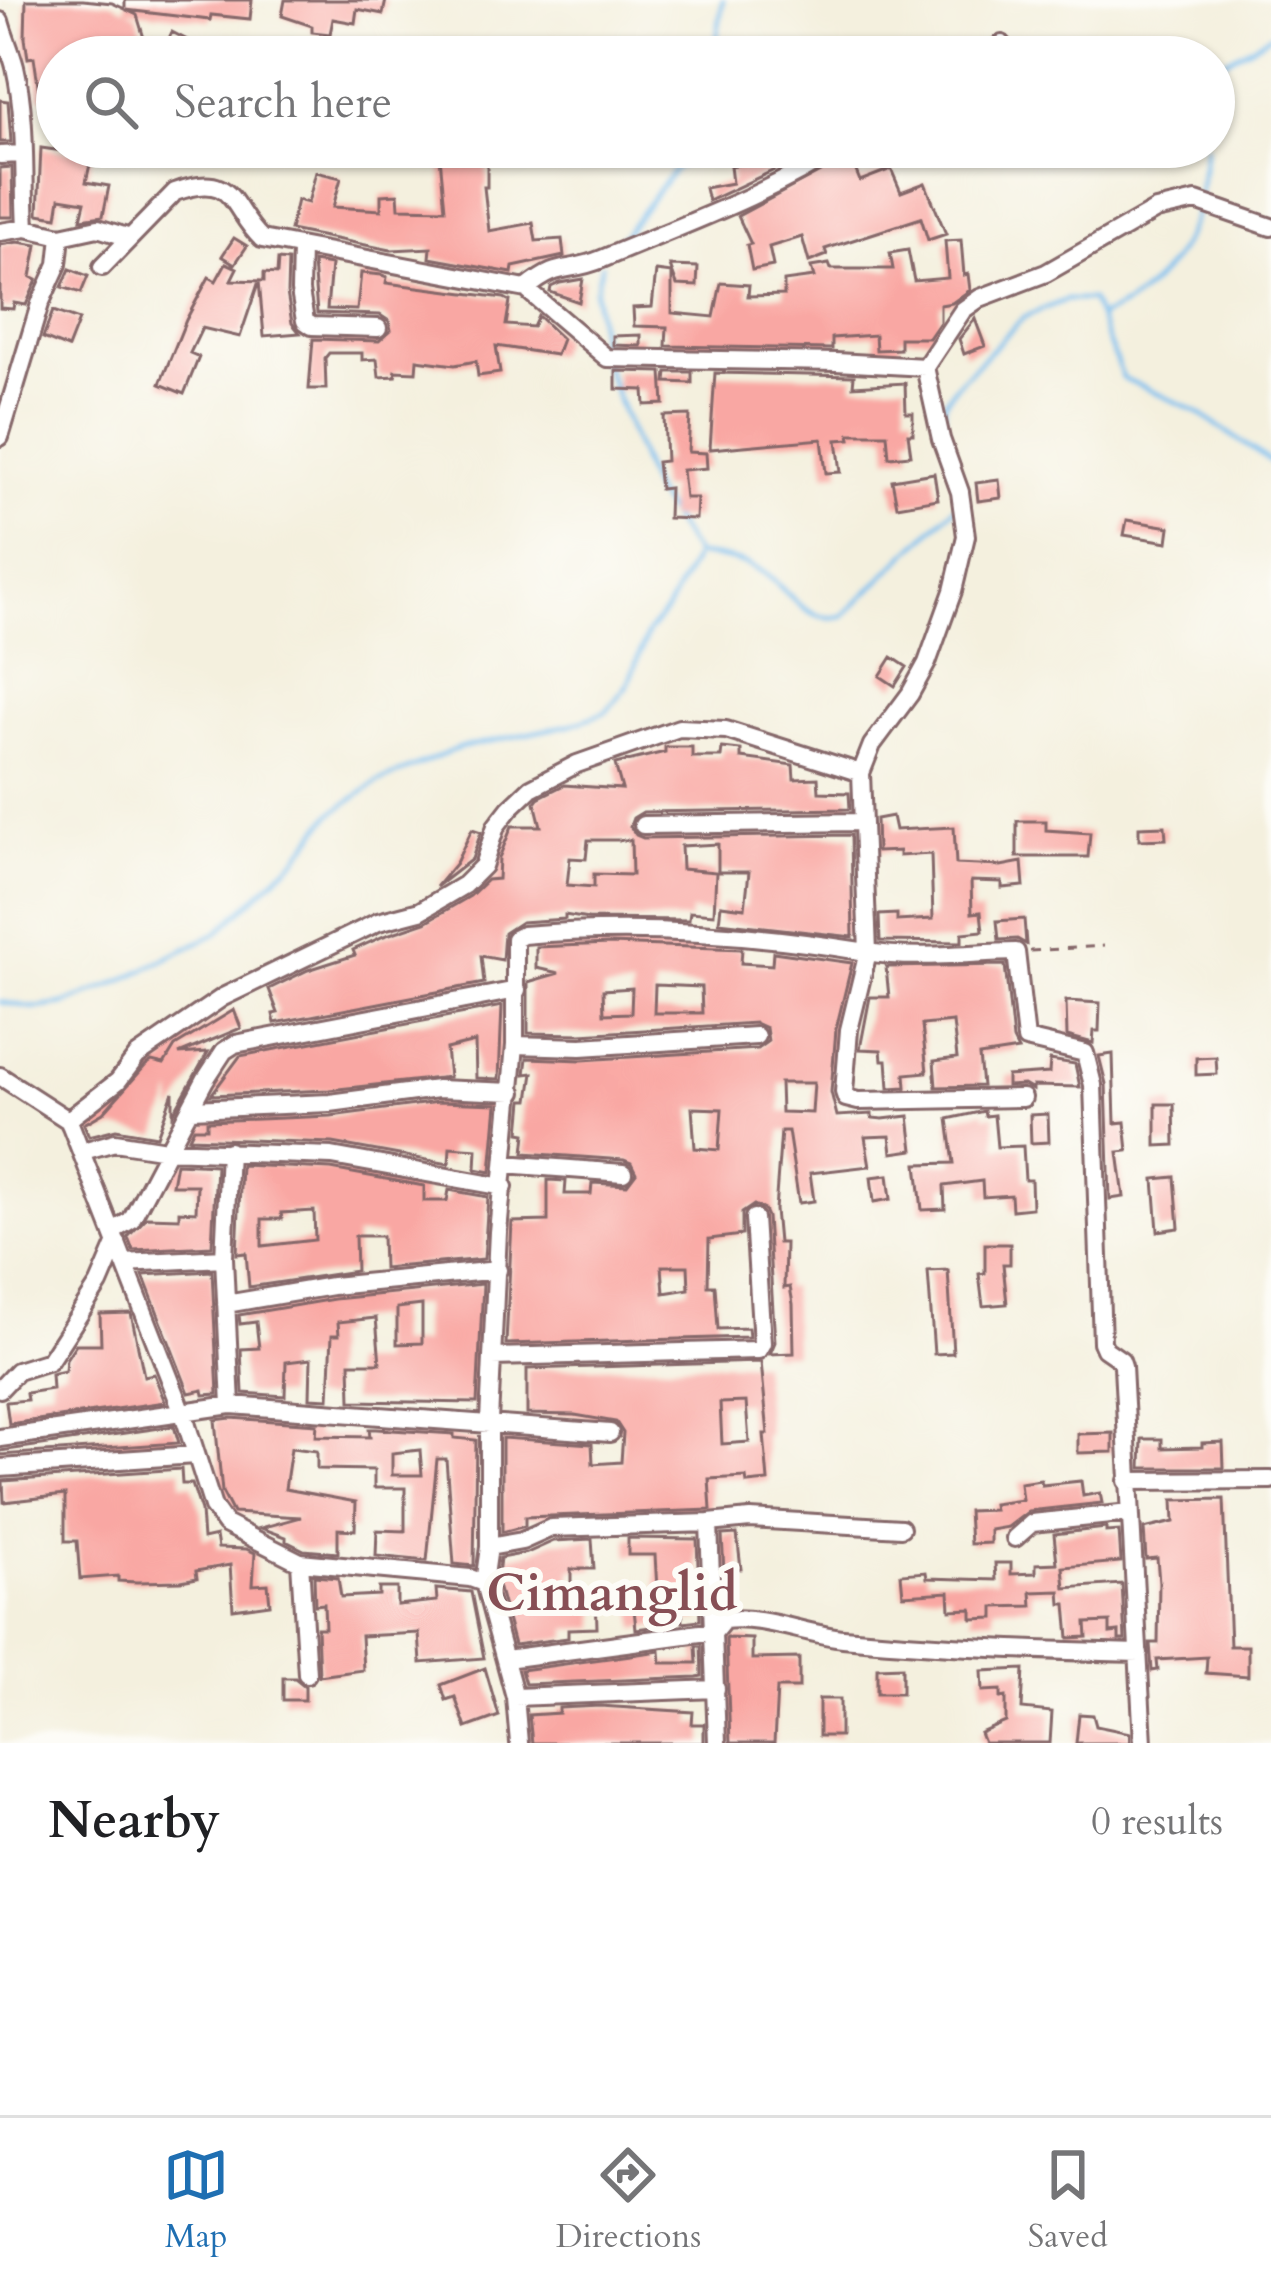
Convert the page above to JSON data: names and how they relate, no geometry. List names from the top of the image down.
{
  "districts": ["Cimanglid"],
  "page": {
    "search": "Search here",
    "heading": ["Nearby", "0 results"],
    "nav": ["Map", "Directions", "Saved"]
  }
}
